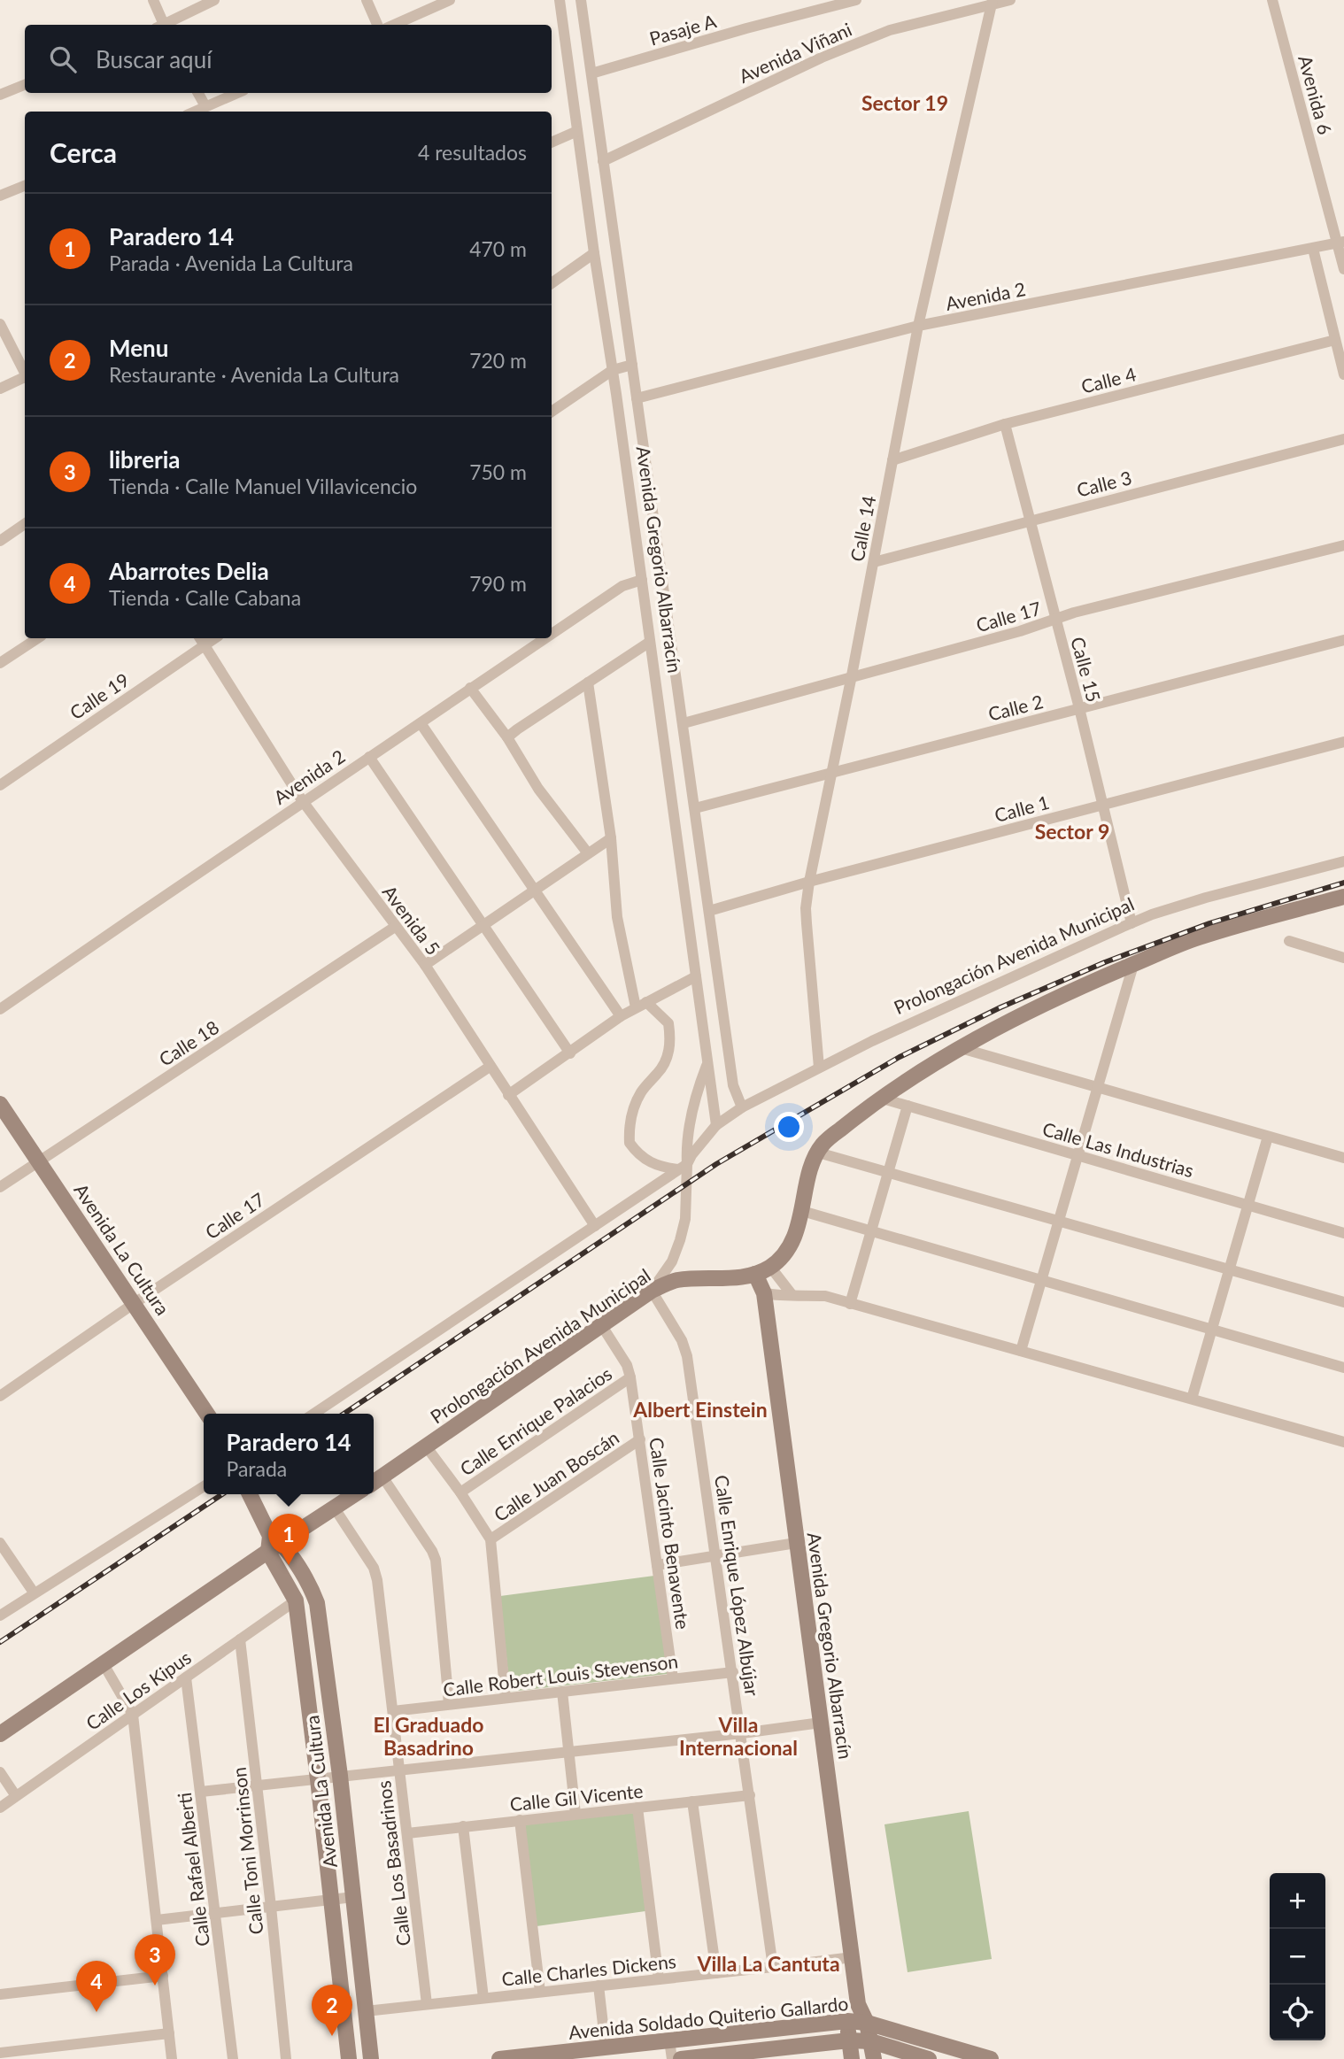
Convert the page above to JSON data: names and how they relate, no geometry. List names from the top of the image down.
{
  "streets": {
    "main road": [
      "Avenida Gregorio Albarracín",
      "Prolongación Avenida Municipal",
      "Avenida La Cultura",
      "Avenida Soldado Quiterio Gallardo"
    ],
    "street": [
      "Pasaje A",
      "Avenida Viñani",
      "Avenida 6",
      "Avenida 2",
      "Calle 4",
      "Calle 3",
      "Calle 14",
      "Calle 17",
      "Calle 15",
      "Calle 19",
      "Calle 2",
      "Calle 1",
      "Avenida 5",
      "Calle 18",
      "Calle Las Industrias",
      "Calle Enrique Palacios",
      "Calle Juan Boscán",
      "Calle Jacinto Benavente",
      "Calle Enrique López Albújar",
      "Calle Robert Louis Stevenson",
      "Calle Los Kipus",
      "Calle Gil Vicente",
      "Calle Toni Morrinson",
      "Calle Los Basadrinos",
      "Calle Rafael Alberti",
      "Calle Charles Dickens"
    ]
  },
  "crossings": [
    ["Pasaje A", "Avenida Gregorio Albarracín"],
    ["Avenida Viñani", "Calle 14"],
    ["Avenida Viñani", "Avenida Gregorio Albarracín"],
    ["Avenida 6", "Avenida 2"],
    ["Avenida 2", "Calle 14"],
    ["Avenida 2", "Avenida Gregorio Albarracín"],
    ["Avenida 2", "Avenida 5"],
    ["Calle 4", "Calle 14"],
    ["Calle 4", "Calle 15"],
    ["Calle 3", "Calle 14"],
    ["Calle 3", "Calle 15"],
    ["Calle 14", "Calle 17"],
    ["Calle 14", "Calle 2"],
    ["Calle 14", "Calle 1"],
    ["Calle 14", "Prolongación Avenida Municipal"],
    ["Avenida Gregorio Albarracín", "Calle 17"],
    ["Avenida Gregorio Albarracín", "Calle 2"],
    ["Avenida Gregorio Albarracín", "Calle 1"],
    ["Avenida Gregorio Albarracín", "Prolongación Avenida Municipal"],
    ["Avenida Gregorio Albarracín", "Calle Charles Dickens"],
    ["Avenida Gregorio Albarracín", "Avenida Soldado Quiterio Gallardo"],
    ["Calle 17", "Calle 15"],
    ["Calle 17", "Avenida 5"],
    ["Calle 17", "Avenida La Cultura"],
    ["Calle 15", "Calle 2"],
    ["Calle 15", "Calle 1"],
    ["Calle 15", "Prolongación Avenida Municipal"],
    ["Calle 19", "Avenida 5"],
    ["Avenida 5", "Calle 18"],
    ["Prolongación Avenida Municipal", "Calle Las Industrias"],
    ["Prolongación Avenida Municipal", "Calle Jacinto Benavente"],
    ["Prolongación Avenida Municipal", "Calle Enrique López Albújar"],
    ["Calle 18", "Avenida La Cultura"],
    ["Avenida La Cultura", "Calle Los Kipus"],
    ["Avenida La Cultura", "Calle Charles Dickens"],
    ["Calle Enrique Palacios", "Calle Jacinto Benavente"],
    ["Calle Juan Boscán", "Calle Jacinto Benavente"],
    ["Calle Jacinto Benavente", "Calle Robert Louis Stevenson"],
    ["Calle Enrique López Albújar", "Calle Robert Louis Stevenson"],
    ["Calle Enrique López Albújar", "Calle Gil Vicente"],
    ["Calle Enrique López Albújar", "Calle Charles Dickens"],
    ["Calle Robert Louis Stevenson", "Calle Los Basadrinos"],
    ["Calle Los Kipus", "Calle Toni Morrinson"],
    ["Calle Los Kipus", "Calle Rafael Alberti"],
    ["Calle Gil Vicente", "Calle Los Basadrinos"],
    ["Calle Los Basadrinos", "Calle Charles Dickens"]
  ],
  "districts": [
    "Sector 19",
    "Sector 9",
    "Albert Einstein",
    "El Graduado Basadrino",
    "Villa Internacional",
    "Villa La Cantuta"
  ],
  "page": {
    "search": "Buscar aquí",
    "heading": ["Cerca", "4 resultados"],
    "list": [
      {
        "mark": "1",
        "name": "Paradero 14",
        "note": "Parada · Avenida La Cultura",
        "value": "470 m"
      },
      {
        "mark": "2",
        "name": "Menu",
        "note": "Restaurante · Avenida La Cultura",
        "value": "720 m"
      },
      {
        "mark": "3",
        "name": "libreria",
        "note": "Tienda · Calle Manuel Villavicencio",
        "value": "750 m"
      },
      {
        "mark": "4",
        "name": "Abarrotes Delia",
        "note": "Tienda · Calle Cabana",
        "value": "790 m"
      }
    ],
    "popup": ["Paradero 14", "Parada"],
    "pins": [
      "1",
      "3",
      "4",
      "2"
    ],
    "map_buttons": ["+", "−"]
  }
}
